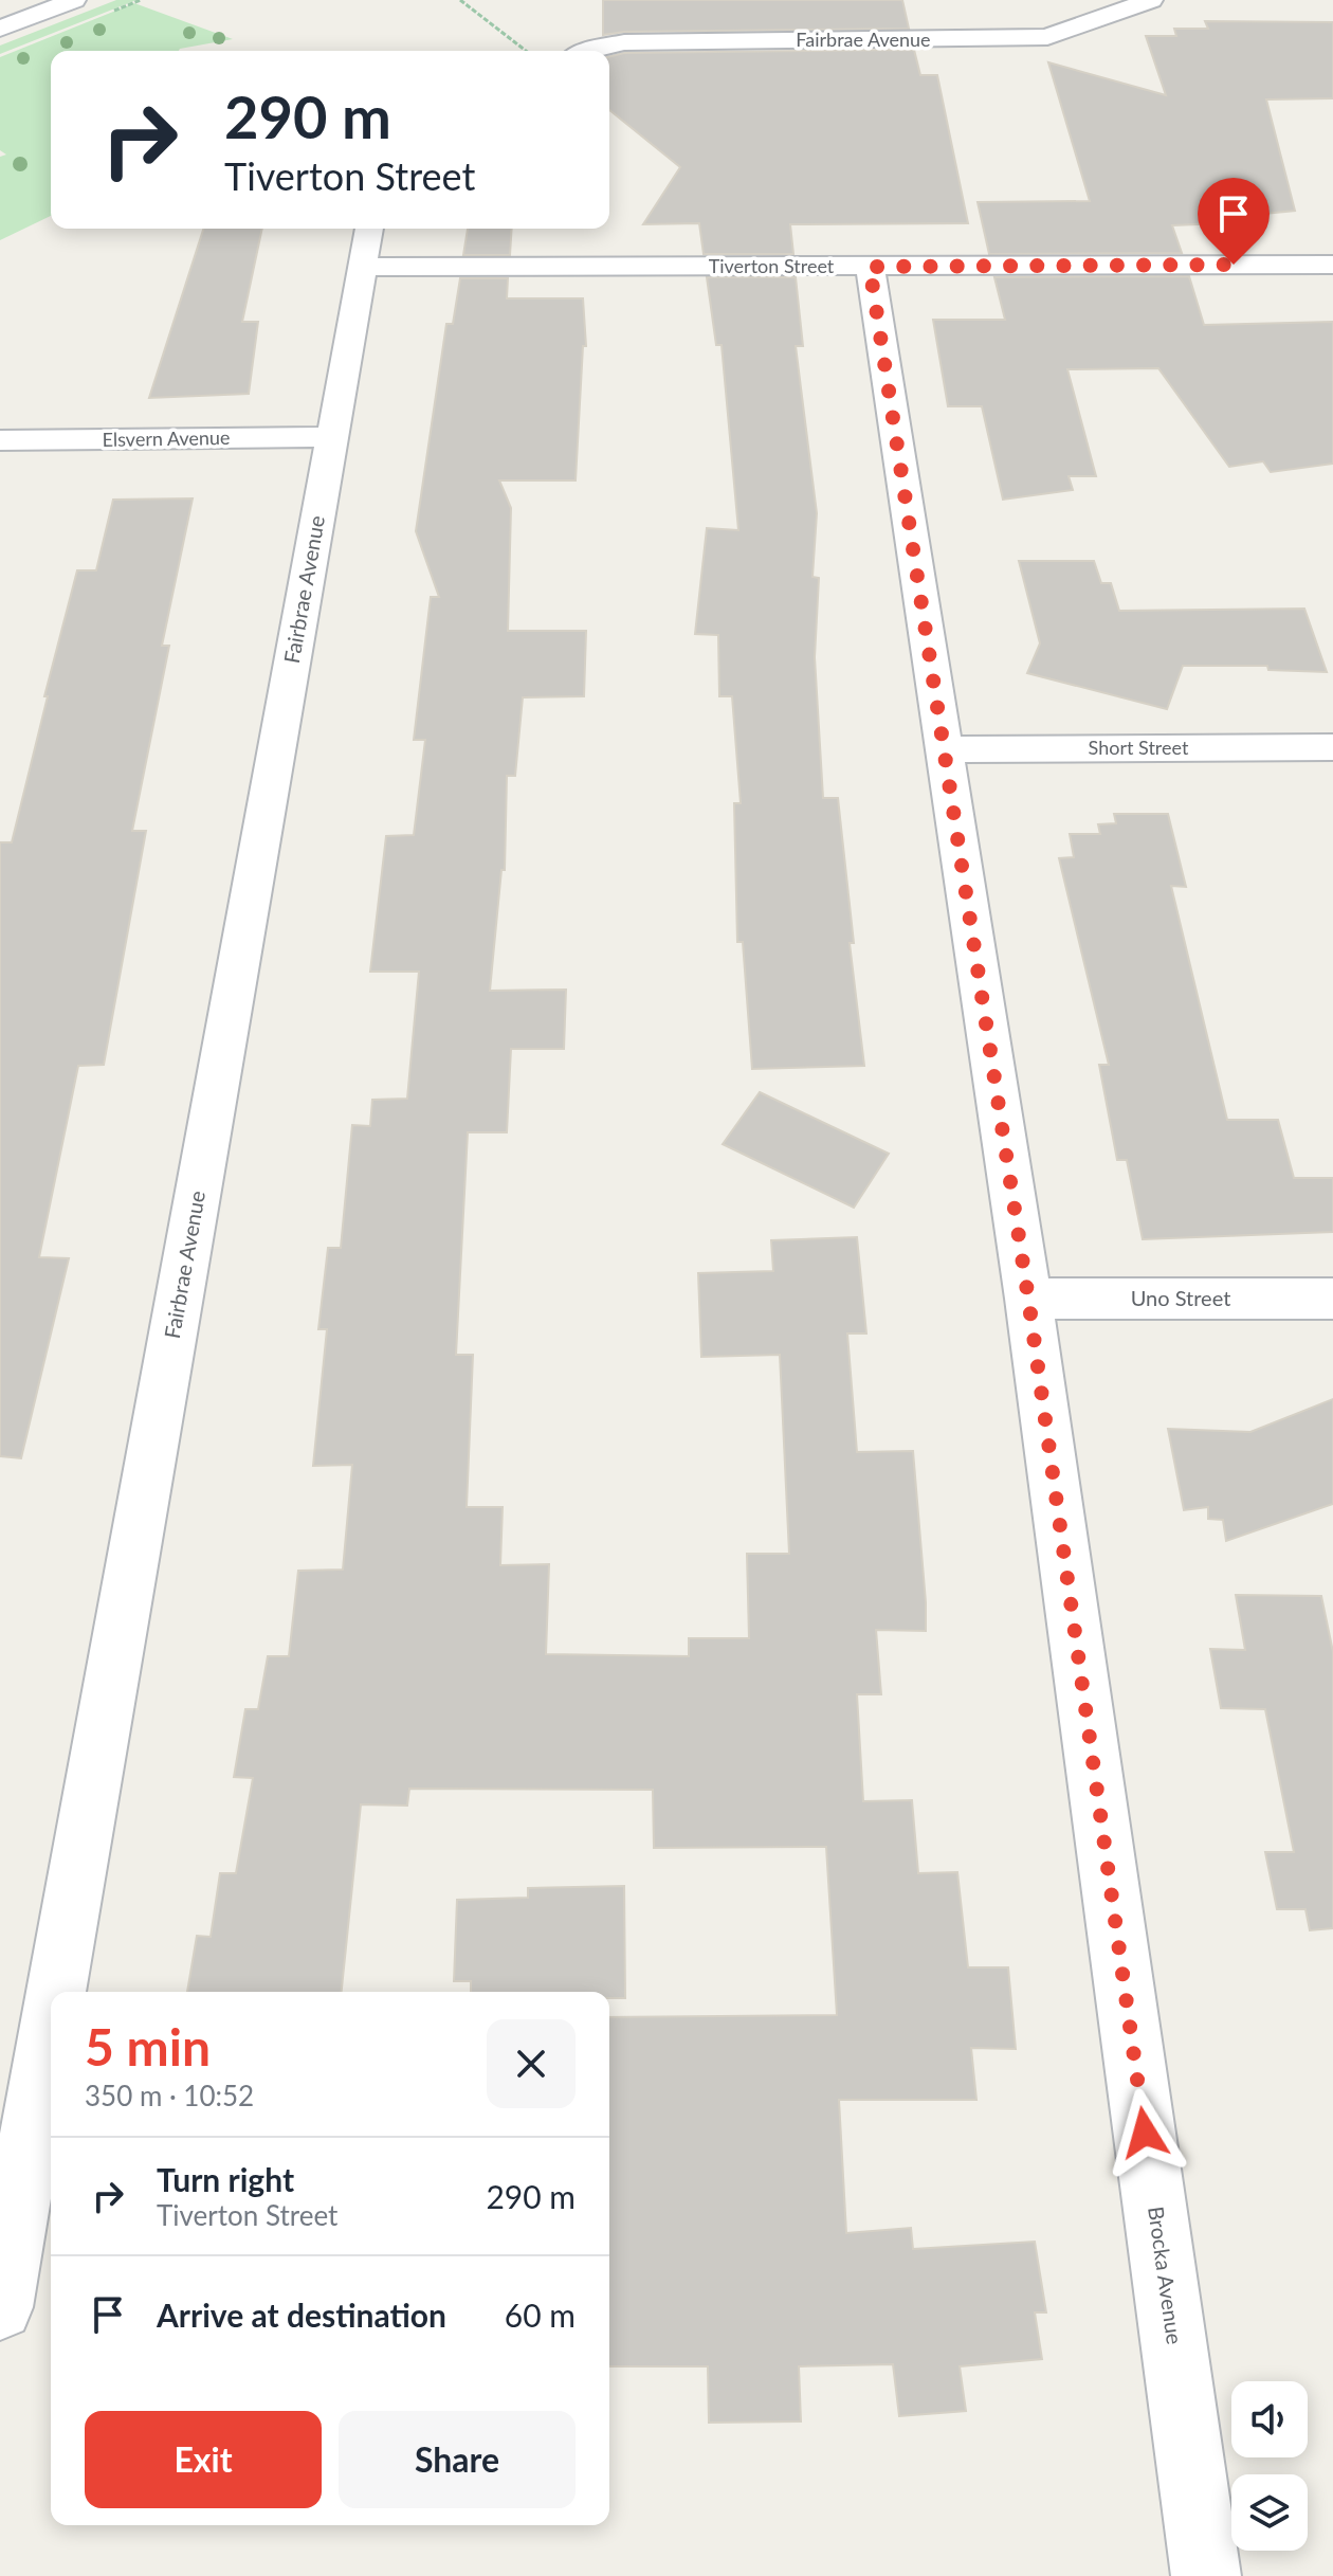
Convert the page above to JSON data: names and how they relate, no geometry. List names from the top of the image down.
{
  "streets": {
    "street": [
      "Fairbrae Avenue",
      "Tiverton Street",
      "Elsvern Avenue",
      "Short Street",
      "Uno Street",
      "Brocka Avenue"
    ]
  },
  "crossings": [
    ["Fairbrae Avenue", "Tiverton Street"],
    ["Fairbrae Avenue", "Elsvern Avenue"],
    ["Tiverton Street", "Brocka Avenue"],
    ["Short Street", "Brocka Avenue"],
    ["Uno Street", "Brocka Avenue"]
  ],
  "page": {
    "turn": ["290 m", "Tiverton Street"],
    "heading": ["5 min", "350 m · 10:52"],
    "list": [
      {
        "name": "Turn right",
        "note": "Tiverton Street",
        "value": "290 m"
      },
      {
        "name": "Arrive at destination",
        "value": "60 m"
      }
    ],
    "buttons": ["Exit", "Share"]
  }
}
